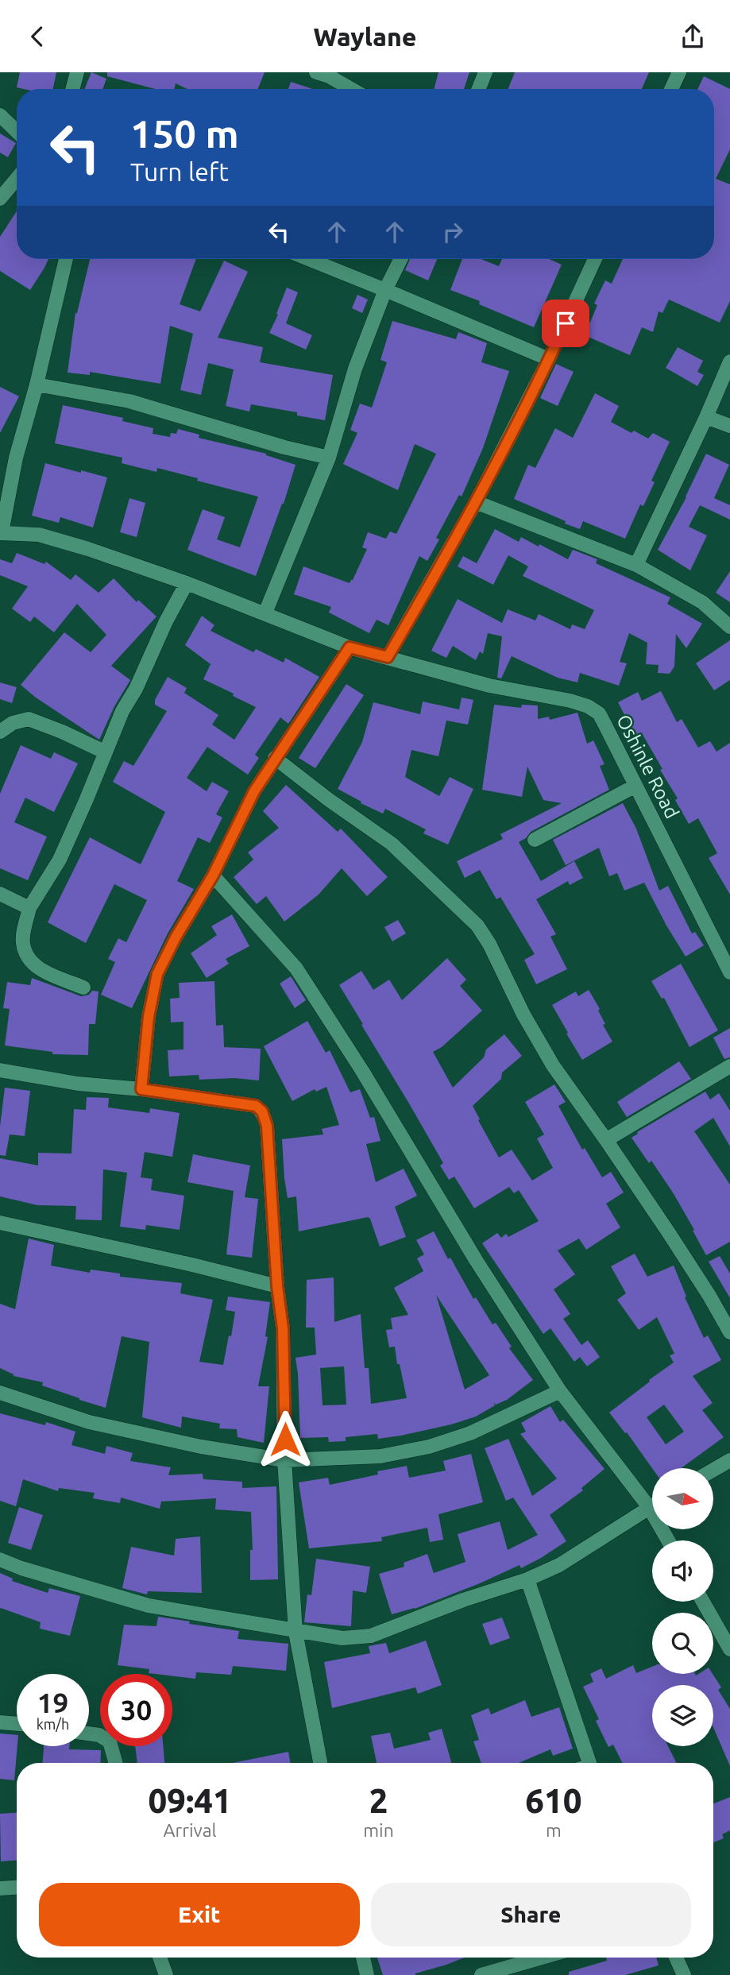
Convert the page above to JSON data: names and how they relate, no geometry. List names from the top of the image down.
{
  "streets": {
    "street": ["Oshinle Road"]
  },
  "north": "right",
  "page": {
    "header": "Waylane",
    "turn": ["150 m", "Turn left"],
    "speed": "19 km/h",
    "limit": "30",
    "eta": [
      "09:41",
      "Arrival",
      "2",
      "min",
      "610",
      "m"
    ],
    "buttons": ["Exit", "Share"]
  }
}
